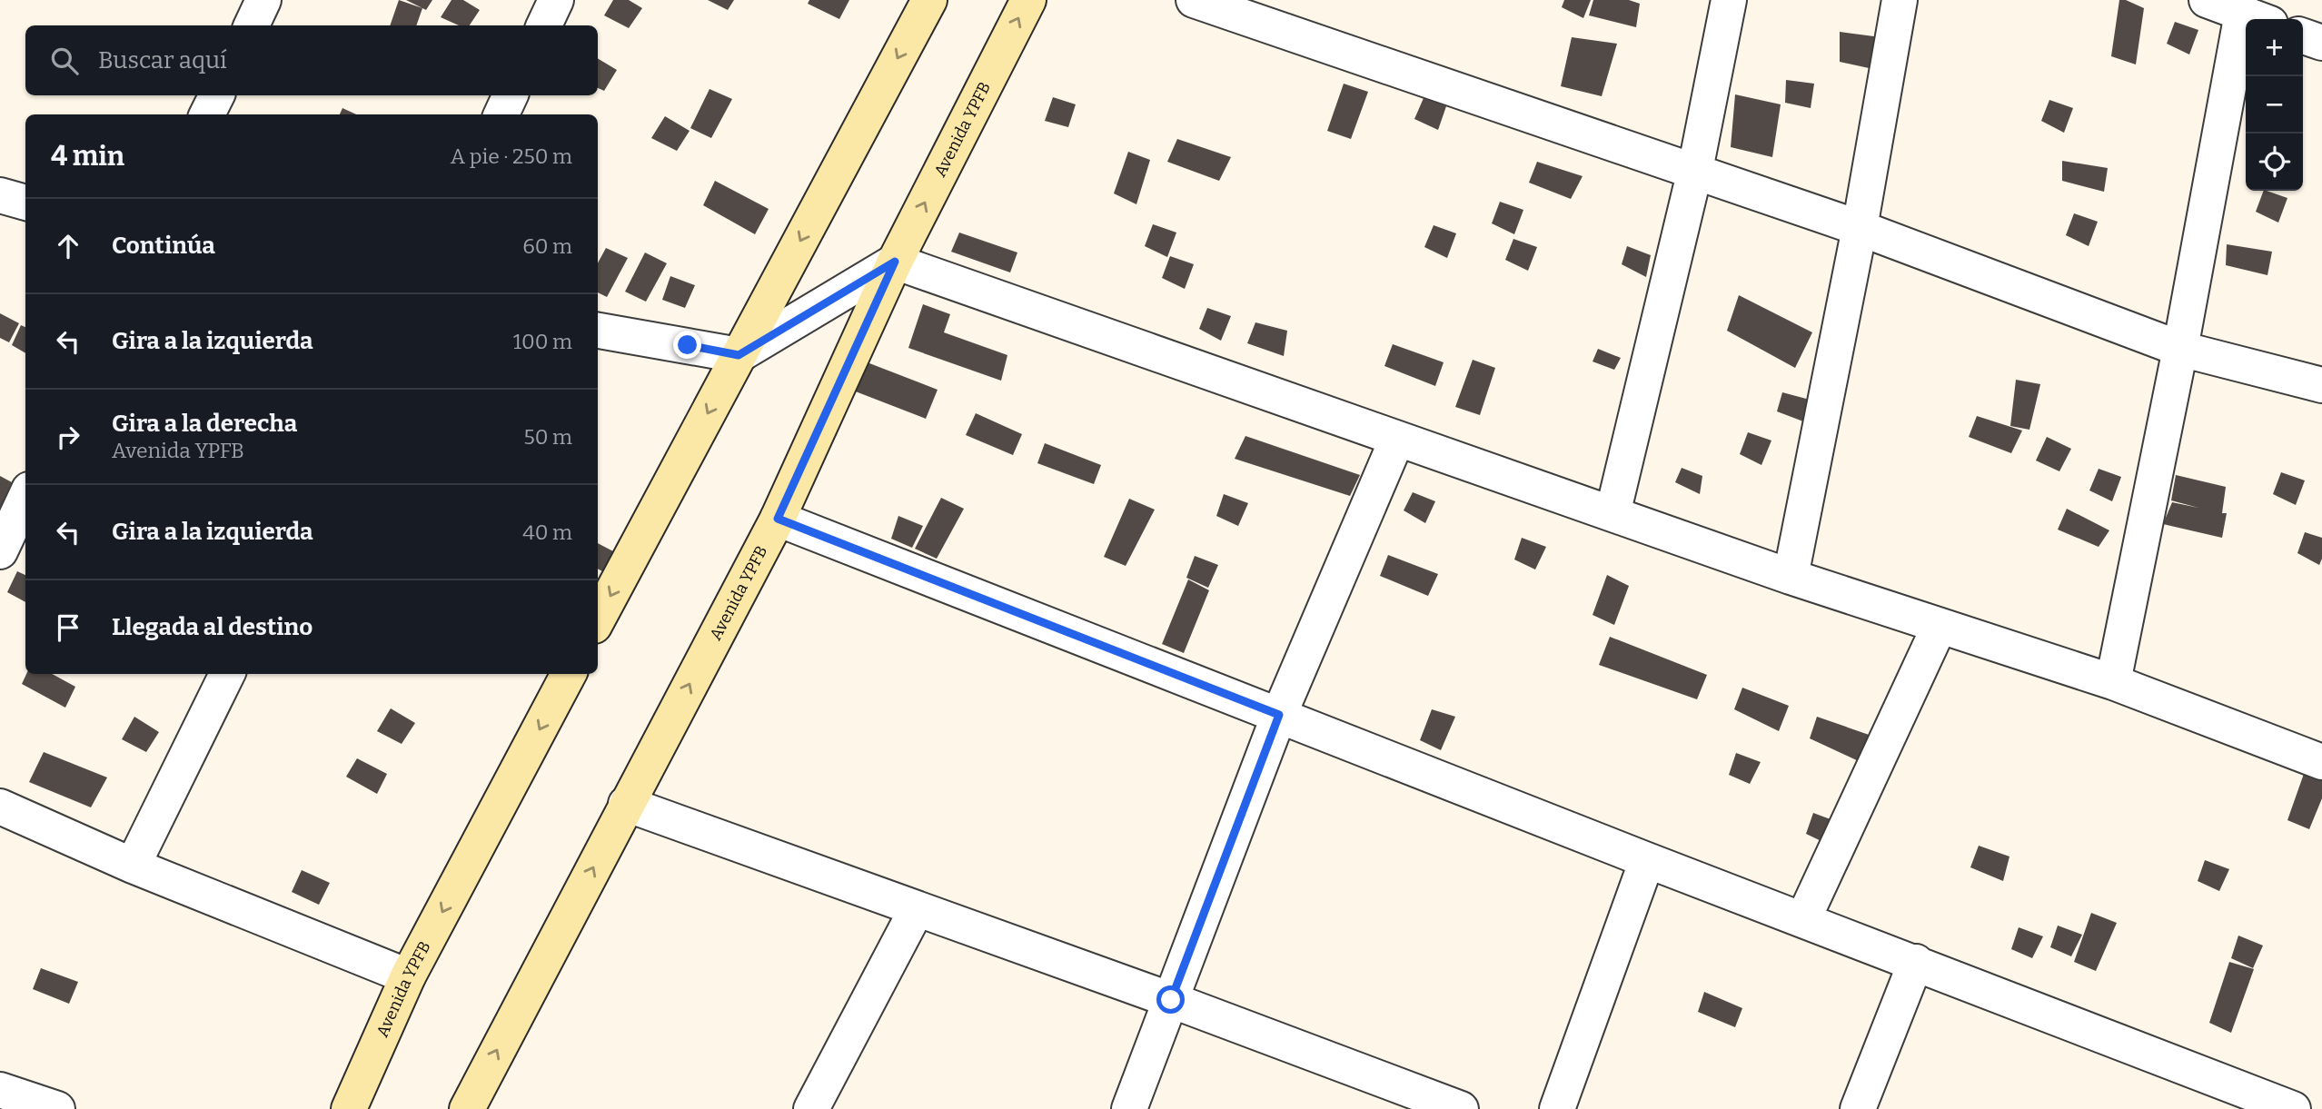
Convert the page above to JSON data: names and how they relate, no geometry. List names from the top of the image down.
{
  "streets": {
    "street": ["Avenida YPFB"]
  },
  "page": {
    "map_buttons": ["+", "−"],
    "search": "Buscar aquí",
    "heading": ["4 min", "A pie · 250 m"],
    "list": [
      ["Continúa", "60 m"],
      ["Gira a la izquierda", "100 m"],
      ["Gira a la derecha", "Avenida YPFB", "50 m"],
      ["Gira a la izquierda", "40 m"],
      "Llegada al destino"
    ]
  }
}
